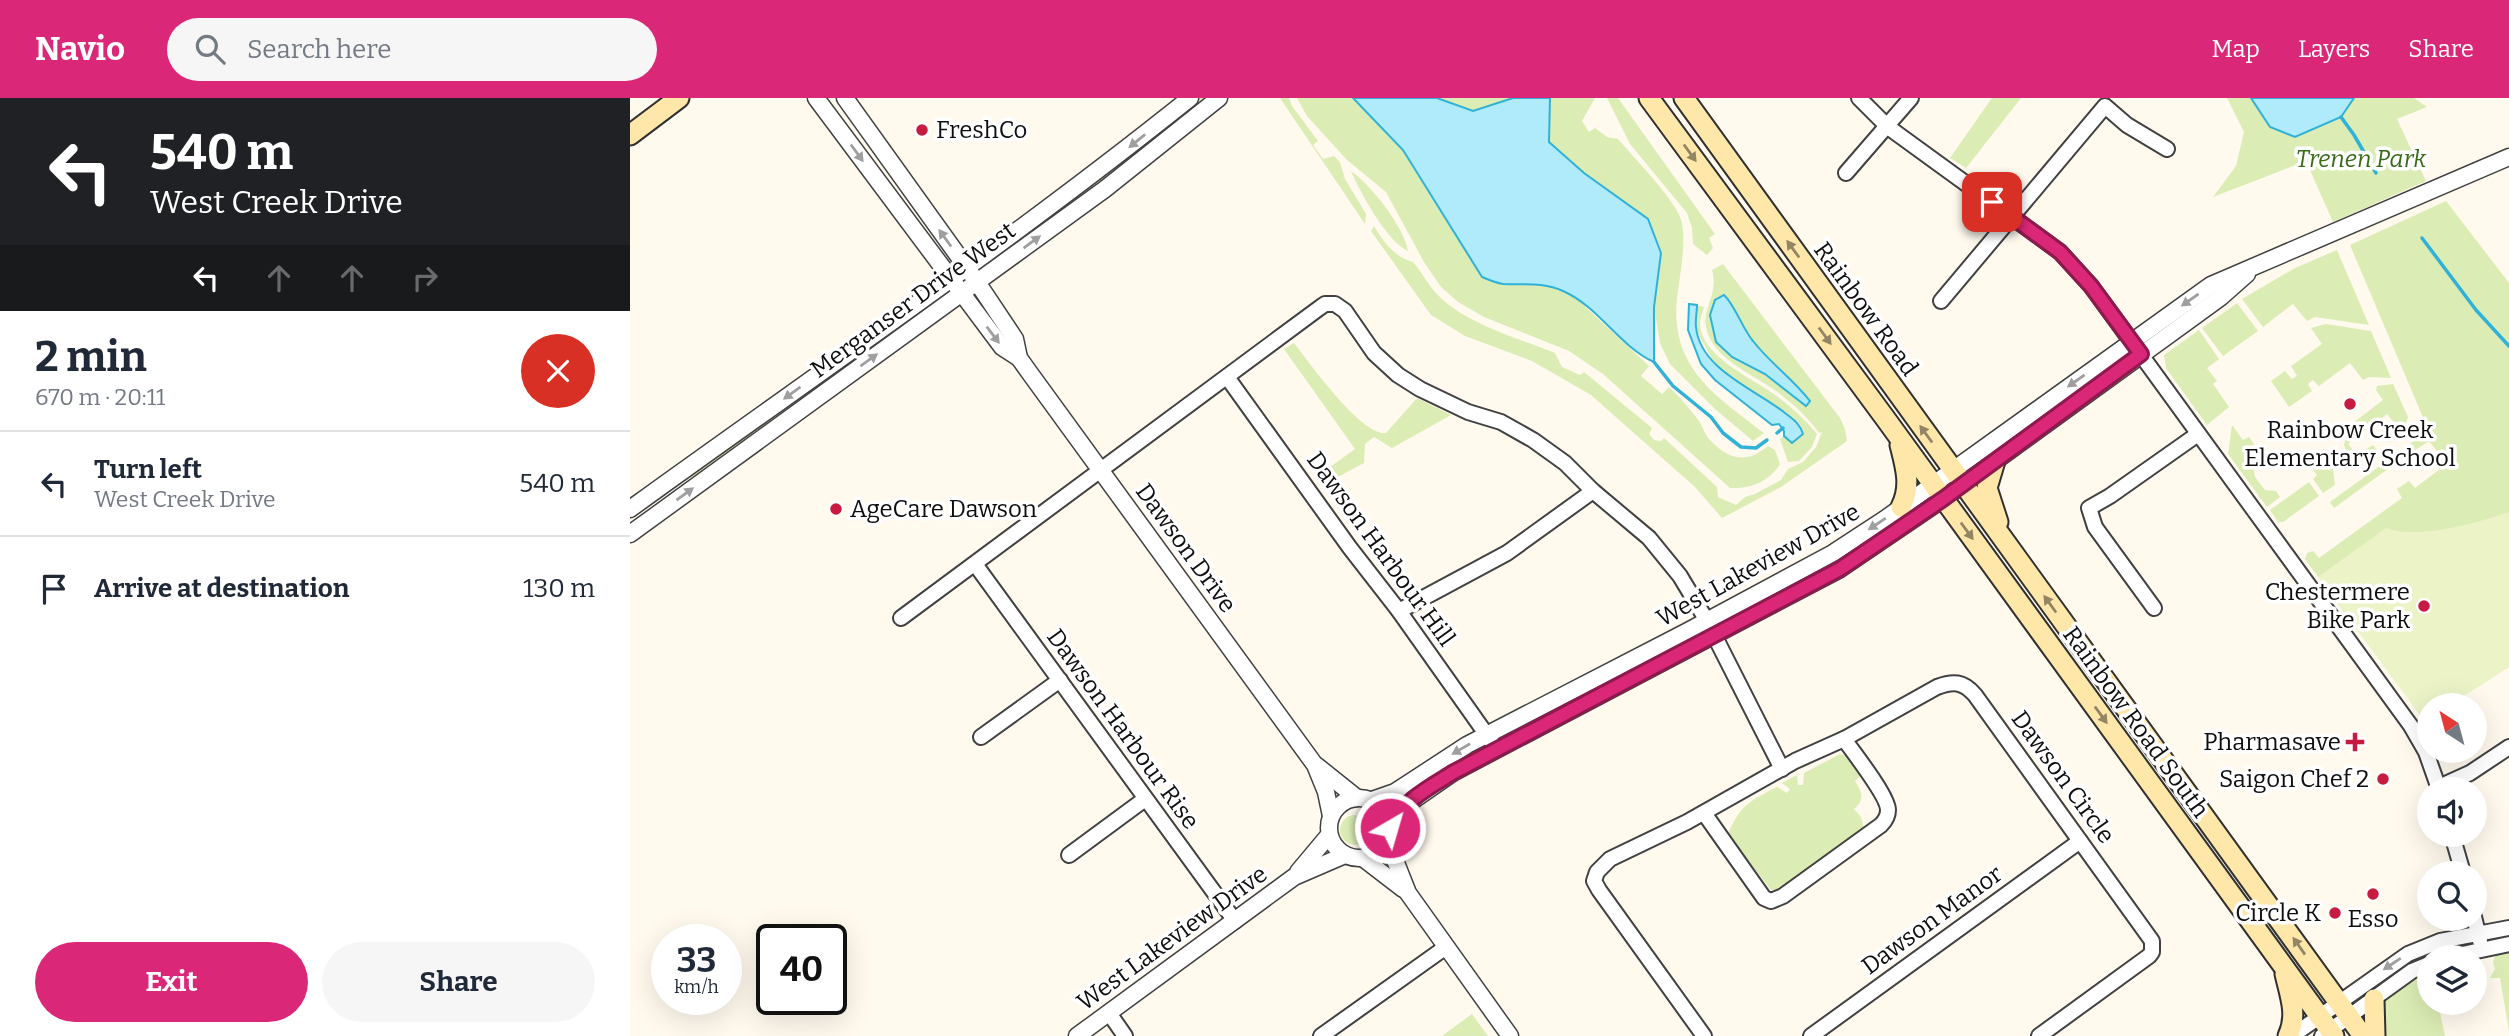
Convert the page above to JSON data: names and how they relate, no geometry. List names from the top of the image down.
{
  "streets": {
    "main road": ["Rainbow Road", "Rainbow Road South"],
    "street": [
      "Merganser Drive West",
      "Dawson Drive",
      "Dawson Harbour Hill",
      "West Lakeview Drive",
      "Dawson Harbour Rise",
      "Dawson Circle",
      "Dawson Manor"
    ]
  },
  "crossings": [
    ["Merganser Drive West", "Dawson Drive"],
    ["Rainbow Road", "West Lakeview Drive"],
    ["Rainbow Road", "Rainbow Road South"],
    ["Dawson Drive", "West Lakeview Drive"],
    ["Dawson Harbour Hill", "West Lakeview Drive"],
    ["West Lakeview Drive", "Rainbow Road South"],
    ["West Lakeview Drive", "Dawson Harbour Rise"],
    ["Dawson Circle", "Dawson Manor"]
  ],
  "parks": ["Trenen Park"],
  "places": {
    "other": [
      "FreshCo",
      "Rainbow Creek Elementary School",
      "AgeCare Dawson",
      "Chestermere Bike Park",
      "Saigon Chef 2",
      "Esso",
      "Circle K"
    ],
    "health": ["Pharmasave"]
  },
  "north": "top left",
  "page": {
    "header": "Navio",
    "search": "Search here",
    "nav": ["Map", "Layers", "Share"],
    "turn": ["540 m", "West Creek Drive"],
    "heading": ["2 min", "670 m · 20:11"],
    "list": [
      {
        "name": "Turn left",
        "note": "West Creek Drive",
        "value": "540 m"
      },
      {
        "name": "Arrive at destination",
        "value": "130 m"
      }
    ],
    "speed": "33 km/h",
    "limit": "40",
    "buttons": ["Exit", "Share"]
  }
}
